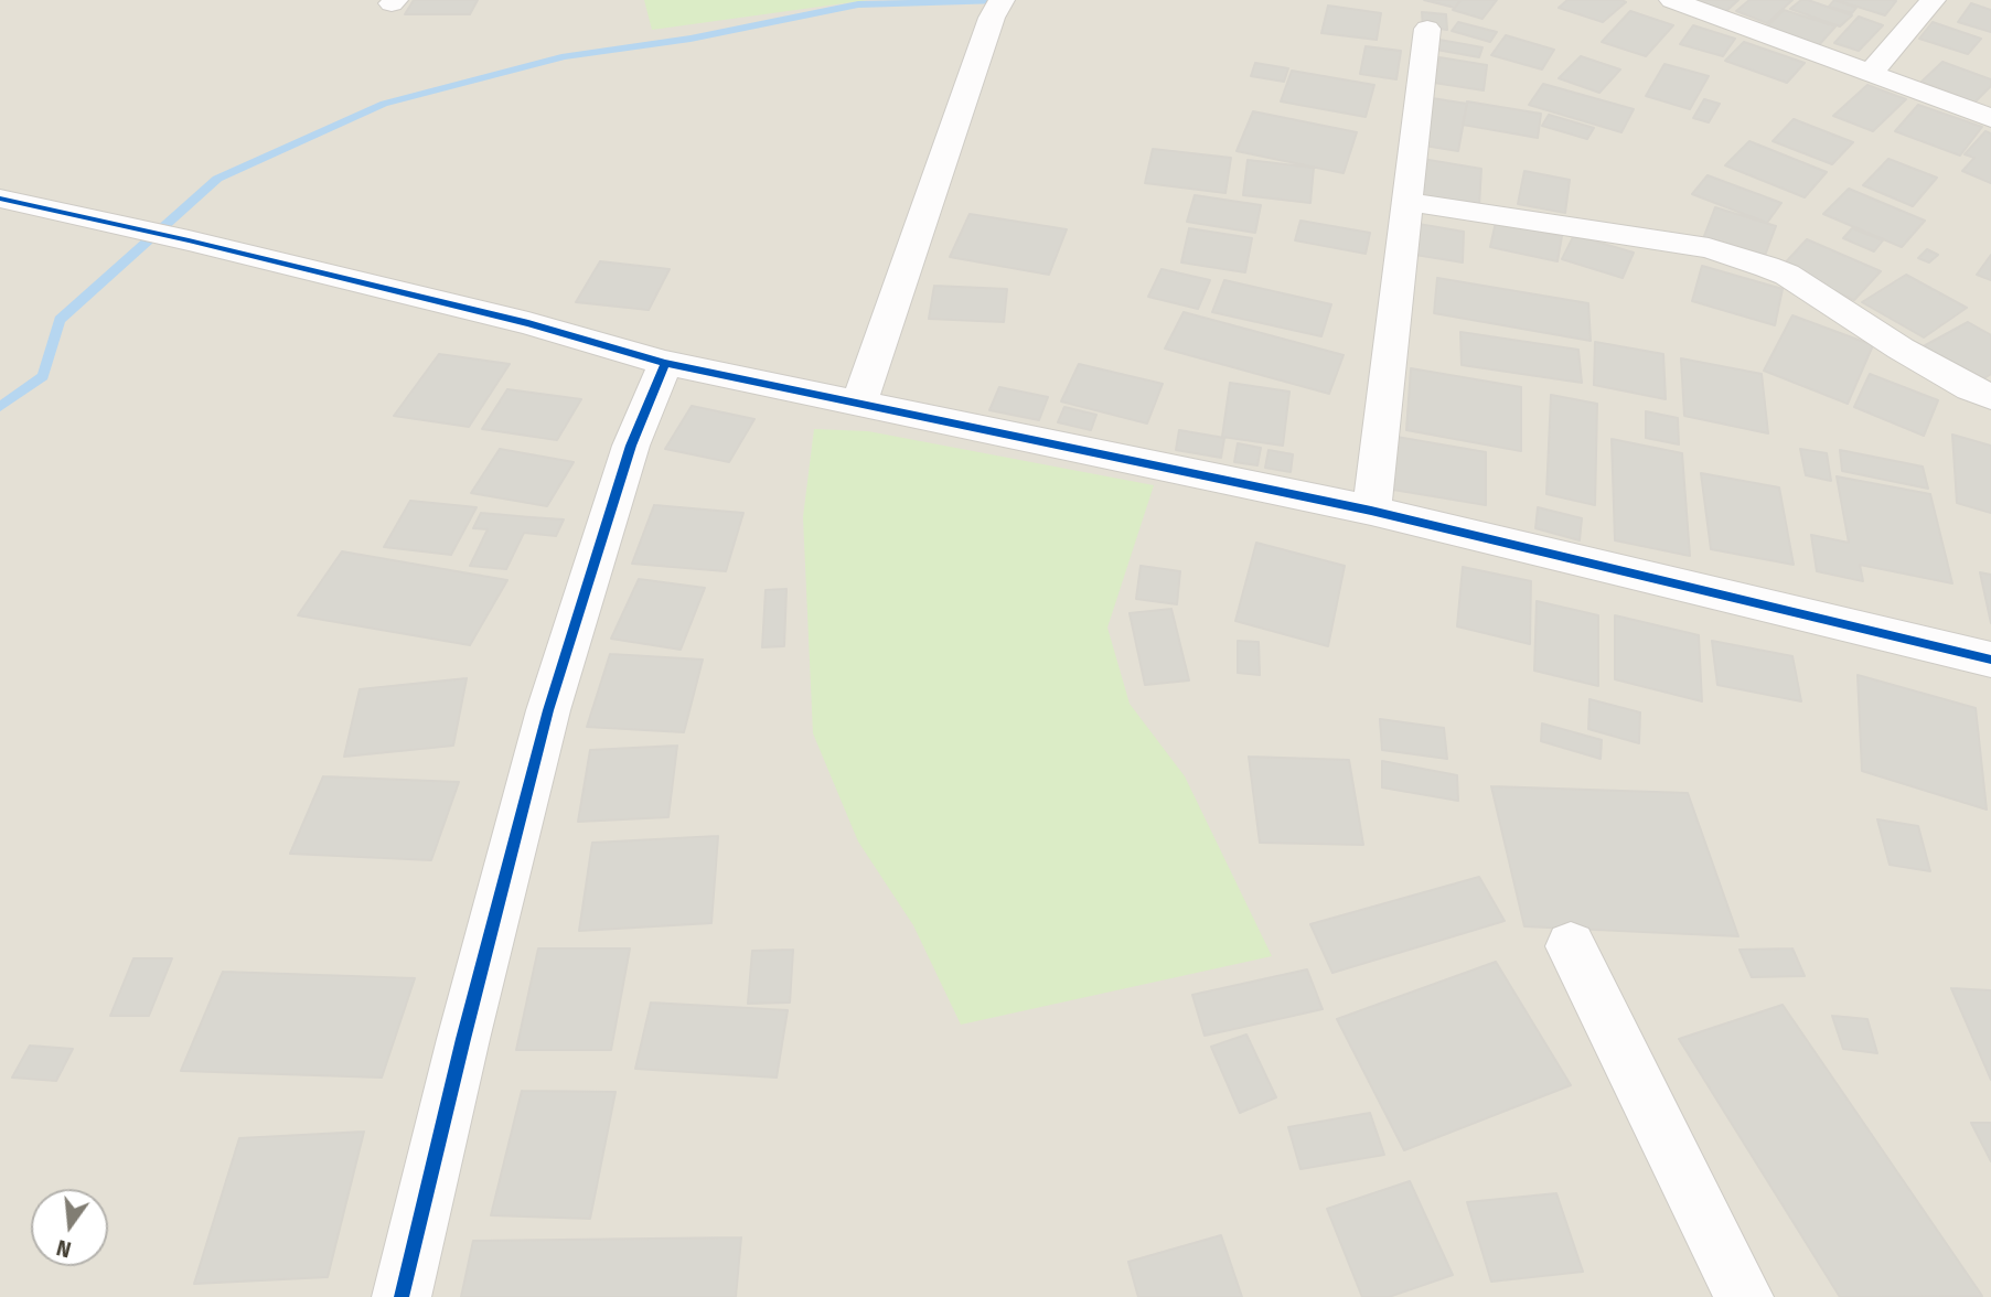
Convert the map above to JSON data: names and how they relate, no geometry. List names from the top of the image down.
{
  "north": "bottom"
}
